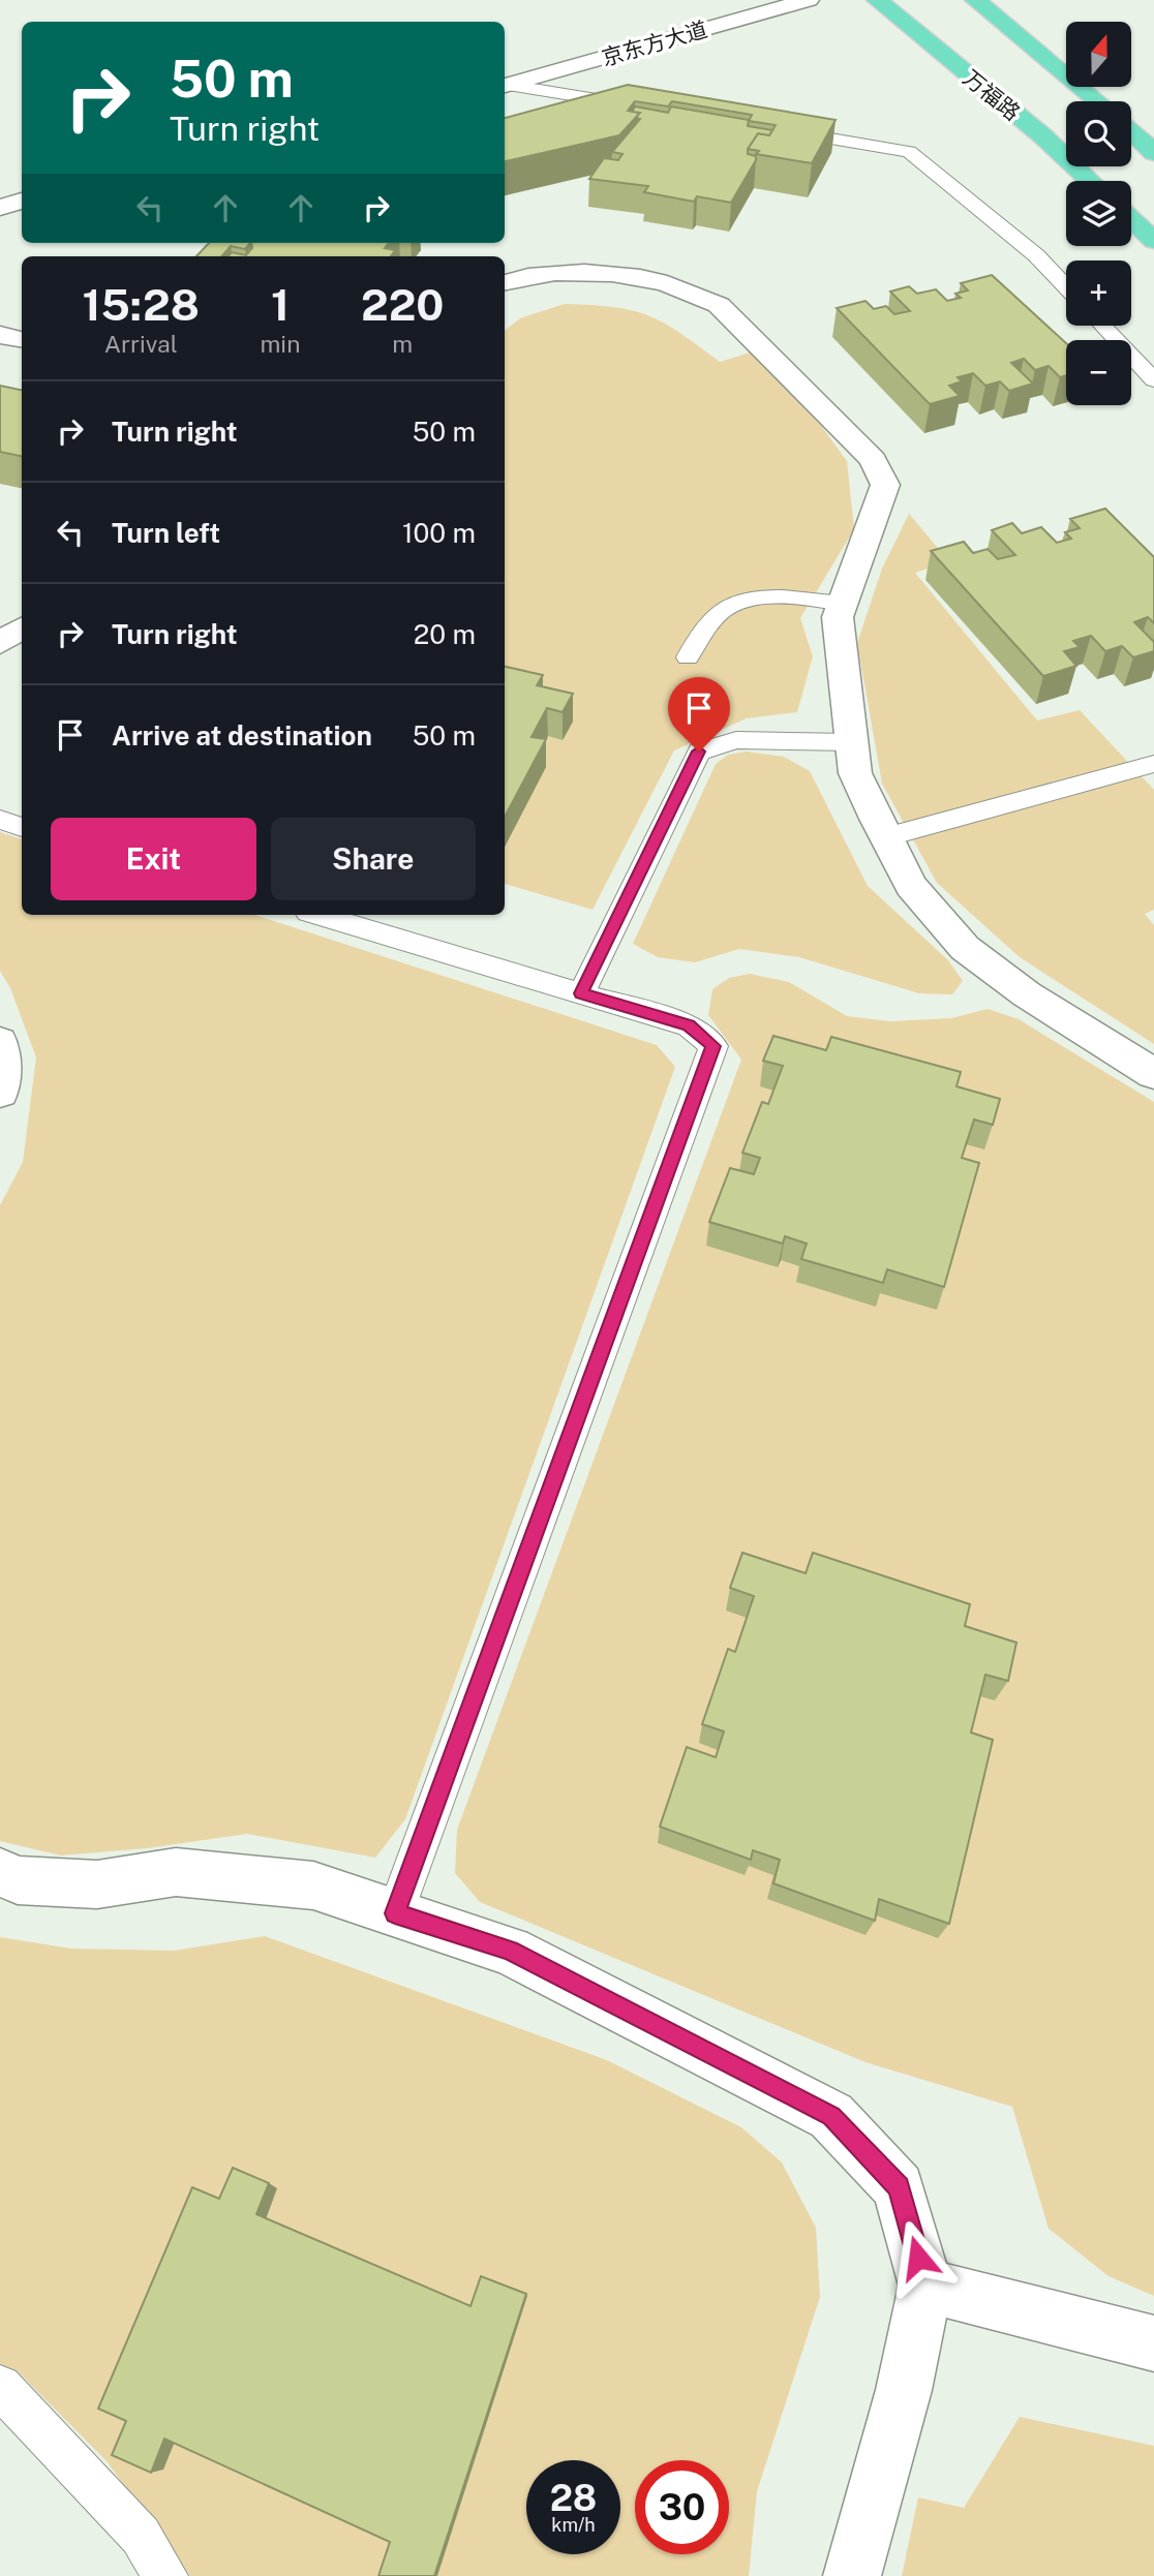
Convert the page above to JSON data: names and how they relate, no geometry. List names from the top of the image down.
{
  "streets": {
    "main road": ["万福路"],
    "street": ["京东方大道"]
  },
  "north": "top",
  "page": {
    "map_buttons": ["+", "−"],
    "turn": ["50 m", "Turn right"],
    "eta": [
      "15:28",
      "Arrival",
      "1",
      "min",
      "220",
      "m"
    ],
    "list": [
      {
        "name": "Turn right",
        "value": "50 m"
      },
      {
        "name": "Turn left",
        "value": "100 m"
      },
      {
        "name": "Turn right",
        "value": "20 m"
      },
      {
        "name": "Arrive at destination",
        "value": "50 m"
      }
    ],
    "buttons": ["Exit", "Share"],
    "speed": "28 km/h",
    "limit": "30"
  }
}
